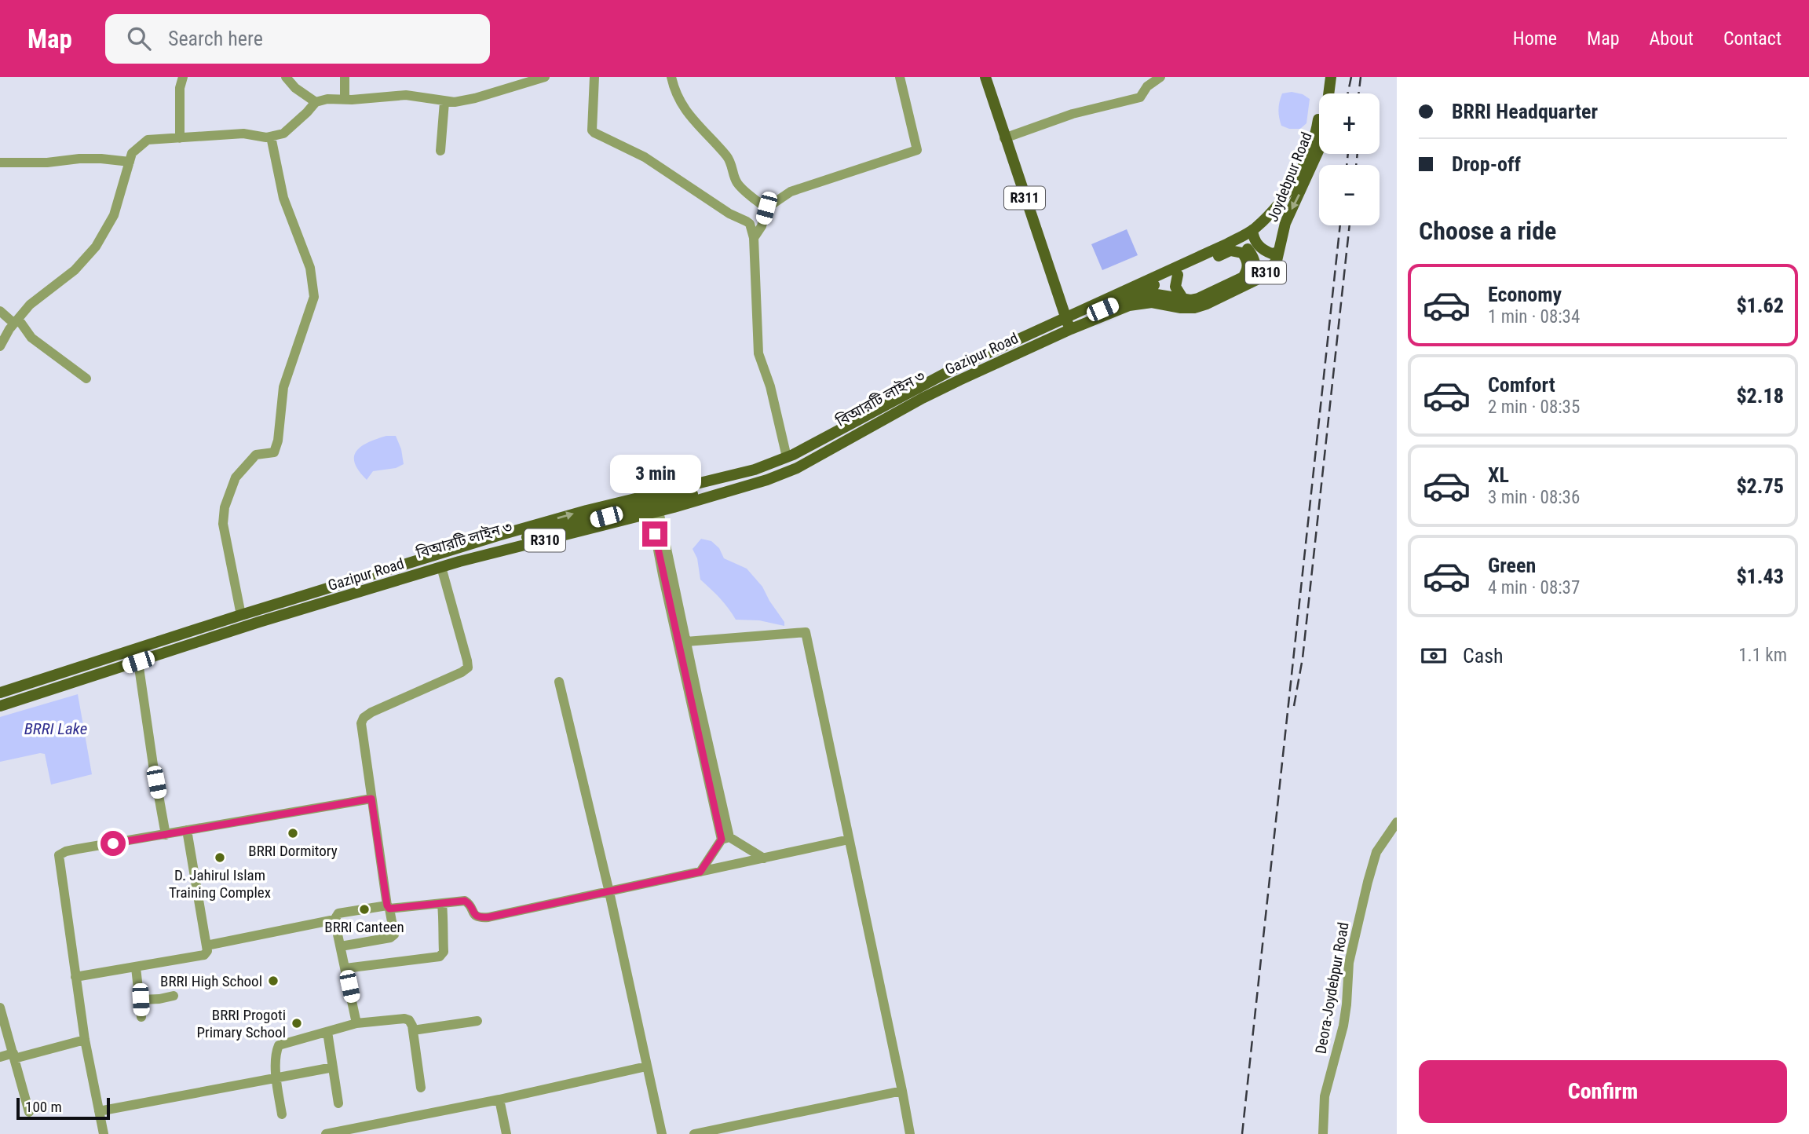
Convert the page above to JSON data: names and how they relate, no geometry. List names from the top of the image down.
{
  "streets": {
    "main road": [
      "Joydebpur Road",
      "R311",
      "R310",
      "Gazipur Road",
      "বিআরটি লাইন ৩"
    ],
    "street": ["Deora-Joydebpur Road"]
  },
  "crossings": [
    ["Joydebpur Road", "R311"],
    ["Joydebpur Road", "Gazipur Road"],
    ["Joydebpur Road", "বিআরটি লাইন ৩"],
    ["R311", "Gazipur Road"],
    ["R311", "বিআরটি লাইন ৩"],
    ["Gazipur Road", "বিআরটি লাইন ৩"]
  ],
  "water": ["BRRI Lake"],
  "places": [
    "BRRI Dormitory",
    "D. Jahirul Islam Training Complex",
    "BRRI Canteen",
    "BRRI High School",
    "BRRI Progoti Primary School"
  ],
  "scale_bar": "100 m",
  "page": {
    "header": "Map",
    "search": "Search here",
    "nav": [
      "Home",
      "Map",
      "About",
      "Contact"
    ],
    "banner": ["BRRI Headquarter", "Drop-off"],
    "map_buttons": ["+", "−"],
    "heading": "Choose a ride",
    "list": [
      {
        "name": "Economy",
        "note": "1 min · 08:34",
        "value": "$1.62"
      },
      {
        "name": "Comfort",
        "note": "2 min · 08:35",
        "value": "$2.18"
      },
      {
        "name": "XL",
        "note": "3 min · 08:36",
        "value": "$2.75"
      },
      {
        "name": "Green",
        "note": "4 min · 08:37",
        "value": "$1.43"
      }
    ],
    "bubble": "3 min",
    "pay": ["Cash", "1.1 km"],
    "buttons": "Confirm",
    "scale": "100 m"
  }
}
